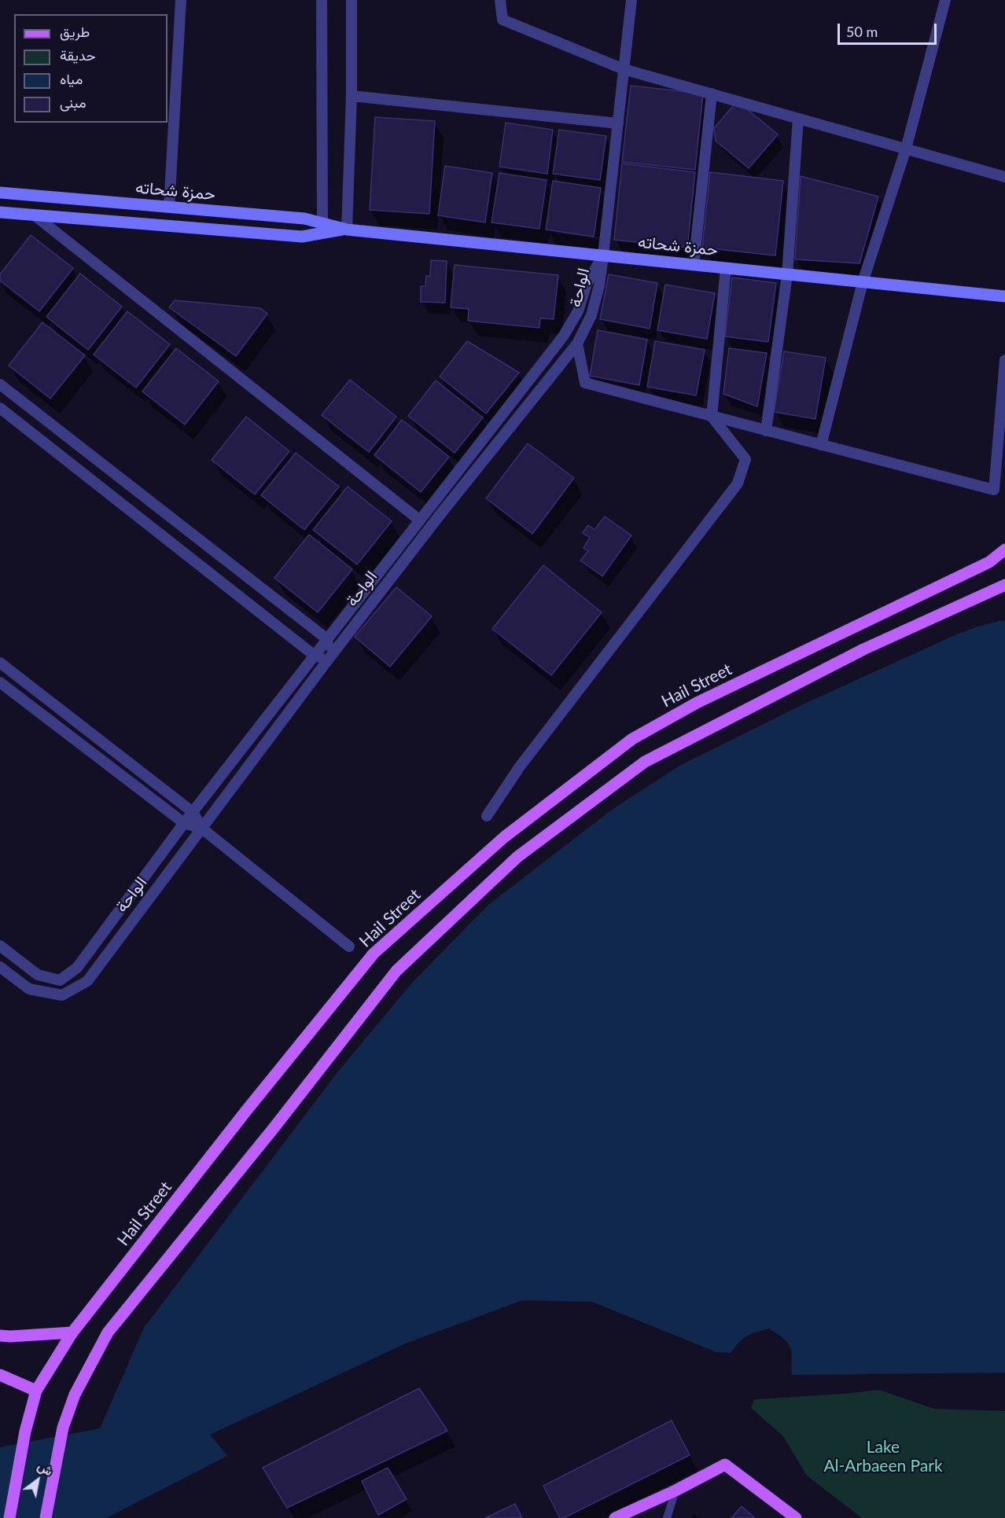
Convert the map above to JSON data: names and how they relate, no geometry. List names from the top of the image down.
{
  "streets": {
    "main road": ["حمزة شحاته", "Hail Street"],
    "street": ["الواحة"]
  },
  "crossings": [
    ["حمزة شحاته", "الواحة"]
  ],
  "parks": ["Lake Al-Arbaeen Park"],
  "legend": [
    "طريق",
    "حديقة",
    "مياه",
    "مبنى"
  ],
  "scale_bar": "50 m",
  "north": "top right"
}
